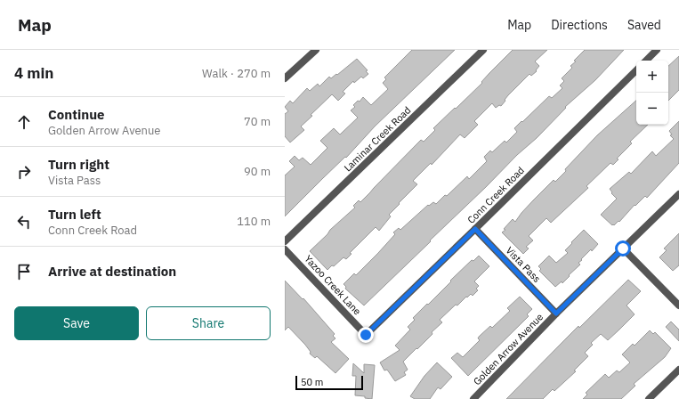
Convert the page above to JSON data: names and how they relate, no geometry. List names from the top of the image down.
{
  "streets": {
    "street": [
      "Laminar Creek Road",
      "Conn Creek Road",
      "Vista Pass",
      "Yazoo Creek Lane",
      "Golden Arrow Avenue"
    ]
  },
  "crossings": [
    ["Conn Creek Road", "Vista Pass"],
    ["Conn Creek Road", "Yazoo Creek Lane"],
    ["Vista Pass", "Golden Arrow Avenue"]
  ],
  "scale_bar": "50 m",
  "page": {
    "header": "Map",
    "nav": ["Map", "Directions", "Saved"],
    "heading": ["4 min", "Walk · 270 m"],
    "map_buttons": ["+", "−"],
    "list": [
      ["Continue", "Golden Arrow Avenue", "70 m"],
      ["Turn right", "Vista Pass", "90 m"],
      ["Turn left", "Conn Creek Road", "110 m"],
      "Arrive at destination"
    ],
    "buttons": ["Save", "Share"],
    "scale": "50 m"
  }
}
